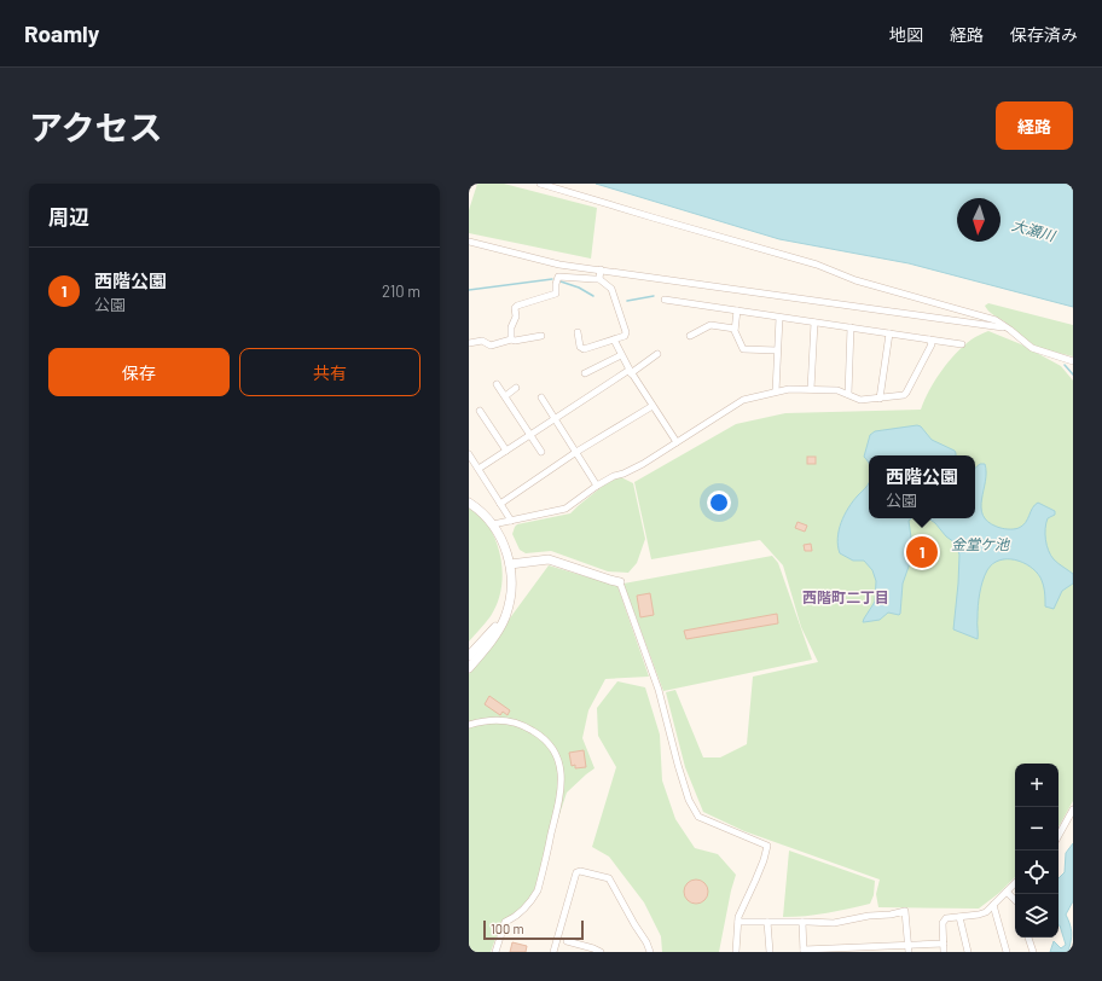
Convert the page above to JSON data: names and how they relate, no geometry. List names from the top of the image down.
{
  "districts": ["西階町二丁目"],
  "water": ["大瀬川", "金堂ケ池"],
  "scale_bar": "100 m",
  "north": "bottom",
  "page": {
    "header": "Roamly",
    "nav": ["地図", "経路", "保存済み"],
    "title": "アクセス",
    "buttons": [
      "経路",
      ["保存", "共有"]
    ],
    "heading": "周辺",
    "list": [
      {
        "mark": "1",
        "name": "西階公園",
        "note": "公園",
        "value": "210 m"
      }
    ],
    "popup": ["西階公園", "公園"],
    "pins": "1",
    "map_buttons": ["+", "−"],
    "scale": "100 m"
  }
}
